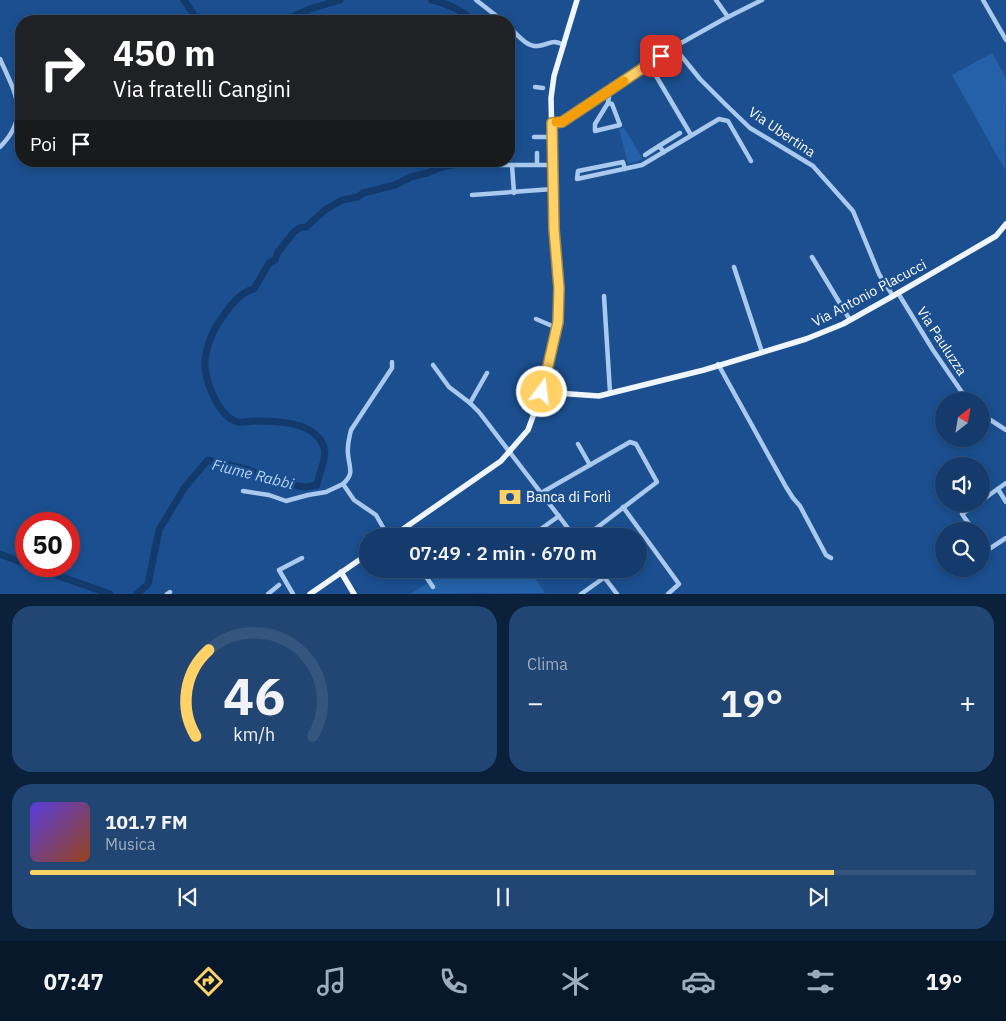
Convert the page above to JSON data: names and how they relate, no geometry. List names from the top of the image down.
{
  "streets": {
    "main road": ["Via Antonio Placucci"],
    "street": ["Via Ubertina", "Via Pauluzza"]
  },
  "crossings": [
    ["Via Ubertina", "Via Antonio Placucci"],
    ["Via Ubertina", "Via Pauluzza"],
    ["Via Antonio Placucci", "Via Pauluzza"]
  ],
  "water": ["Fiume Rabbi"],
  "places": {
    "bank": ["Banca di Forlì"]
  },
  "north": "top right",
  "page": {
    "turn": ["450 m", "Via fratelli Cangini"],
    "then": "Poi",
    "limit": "50",
    "trip": "07:49 · 2 min · 670 m",
    "tile": "Clima",
    "heat": ["−", "19°", "+"],
    "song": ["101.7 FM", "Musica"],
    "tabs": ["07:47", "19°"],
    "gauge": ["46", "km/h"]
  }
}
